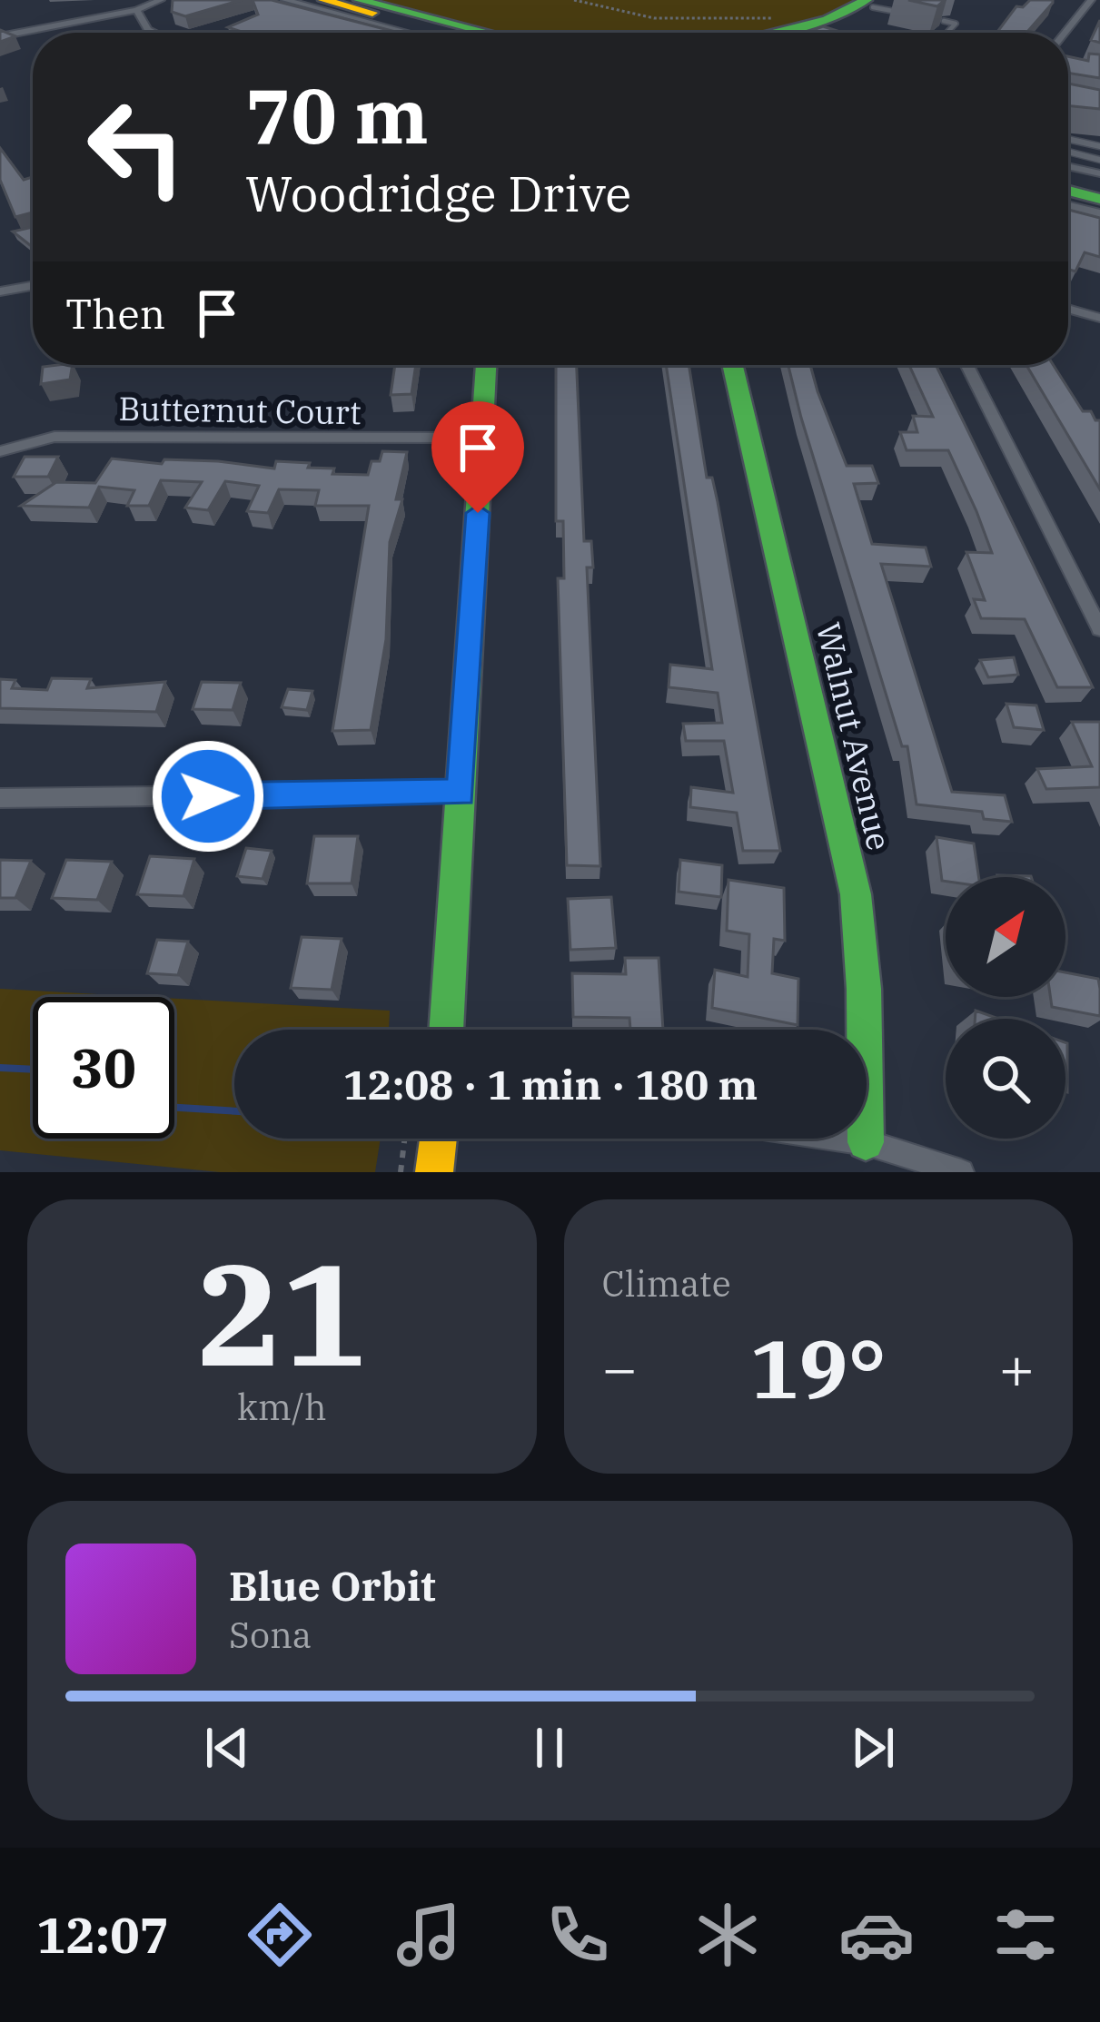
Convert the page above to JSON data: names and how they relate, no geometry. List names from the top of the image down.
{
  "streets": {
    "street": ["Butternut Court", "Walnut Avenue"]
  },
  "north": "top right",
  "page": {
    "turn": ["70 m", "Woodridge Drive"],
    "then": "Then",
    "limit": "30",
    "trip": "12:08 · 1 min · 180 m",
    "tile": [
      ["21", "km/h"],
      "Climate"
    ],
    "heat": ["−", "19°", "+"],
    "song": ["Blue Orbit", "Sona"],
    "tabs": "12:07"
  }
}
